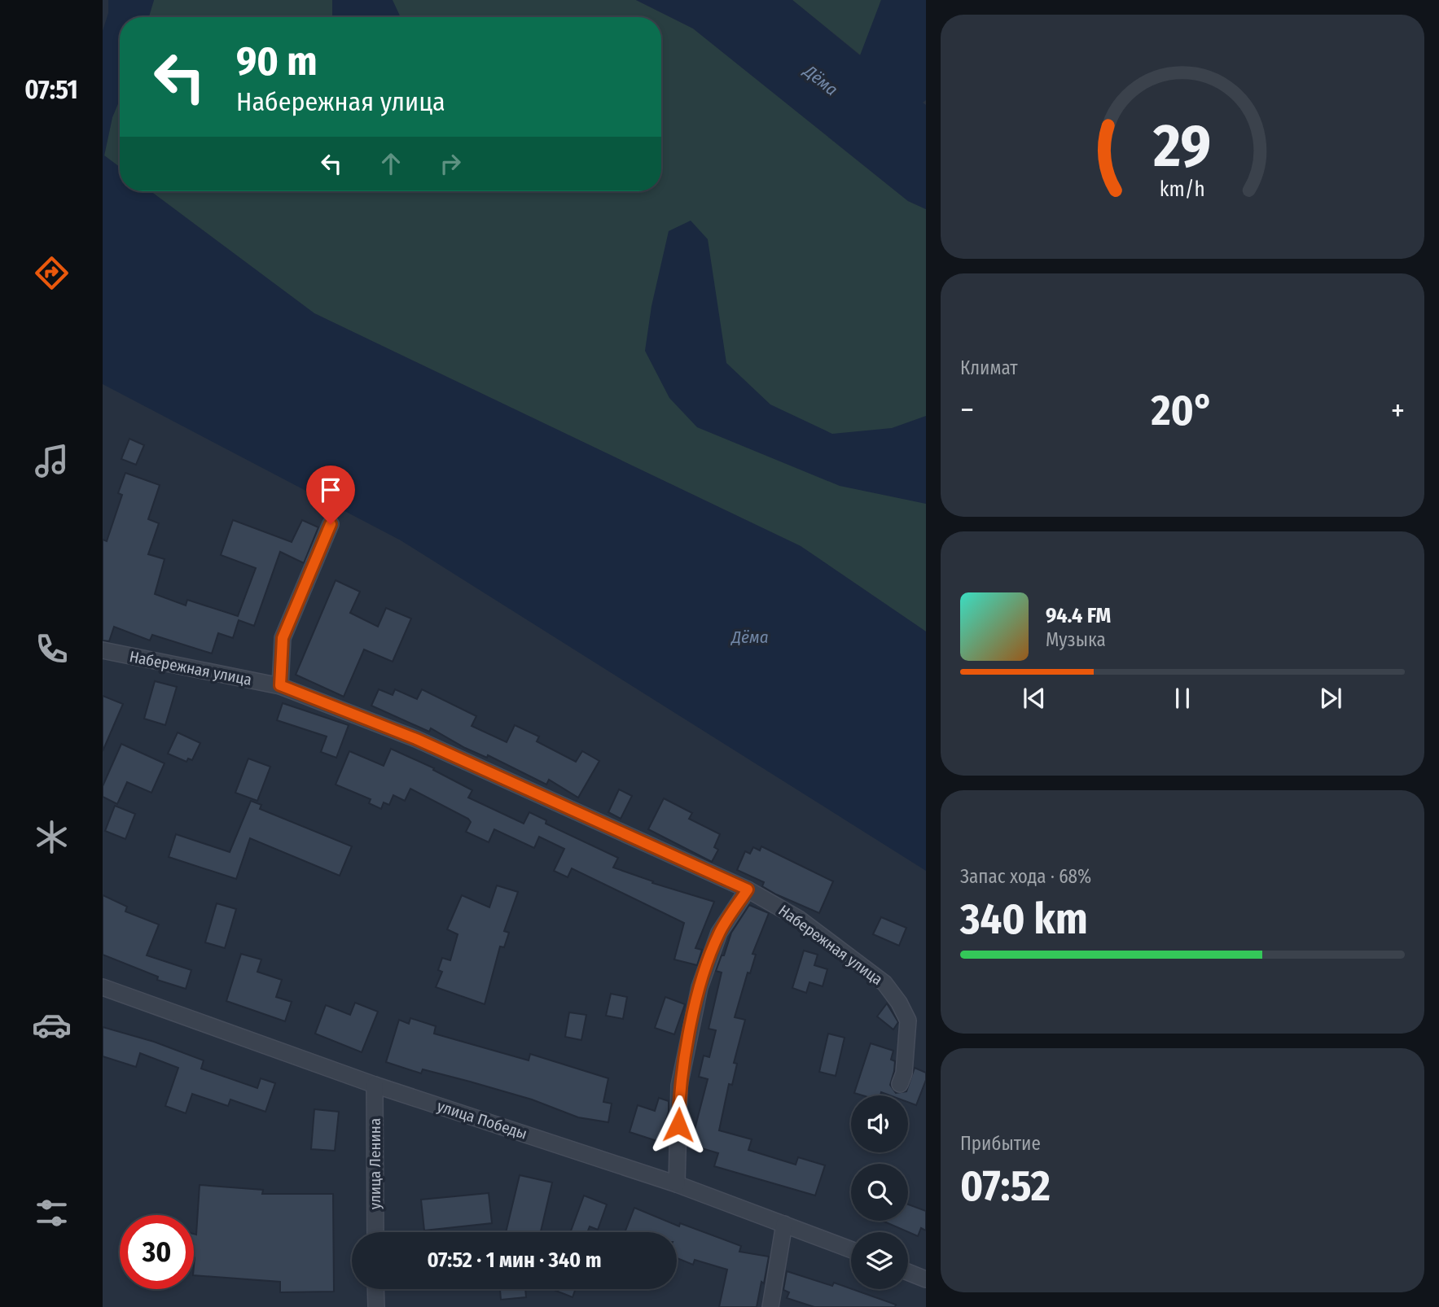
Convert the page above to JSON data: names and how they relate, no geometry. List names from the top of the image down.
{
  "streets": {
    "street": ["Набережная улица", "улица Победы", "улица Ленина"]
  },
  "crossings": [
    ["улица Победы", "улица Ленина"]
  ],
  "water": ["Дёма"],
  "page": {
    "tabs": "07:51",
    "turn": ["90 m", "Набережная улица"],
    "tile": [
      "Климат",
      ["Запас хода · 68%", "340 km"],
      ["Прибытие", "07:52"]
    ],
    "heat": ["−", "20°", "+"],
    "song": ["94.4 FM", "Музыка"],
    "limit": "30",
    "trip": "07:52 · 1 мин · 340 m",
    "gauge": ["29", "km/h"]
  }
}
